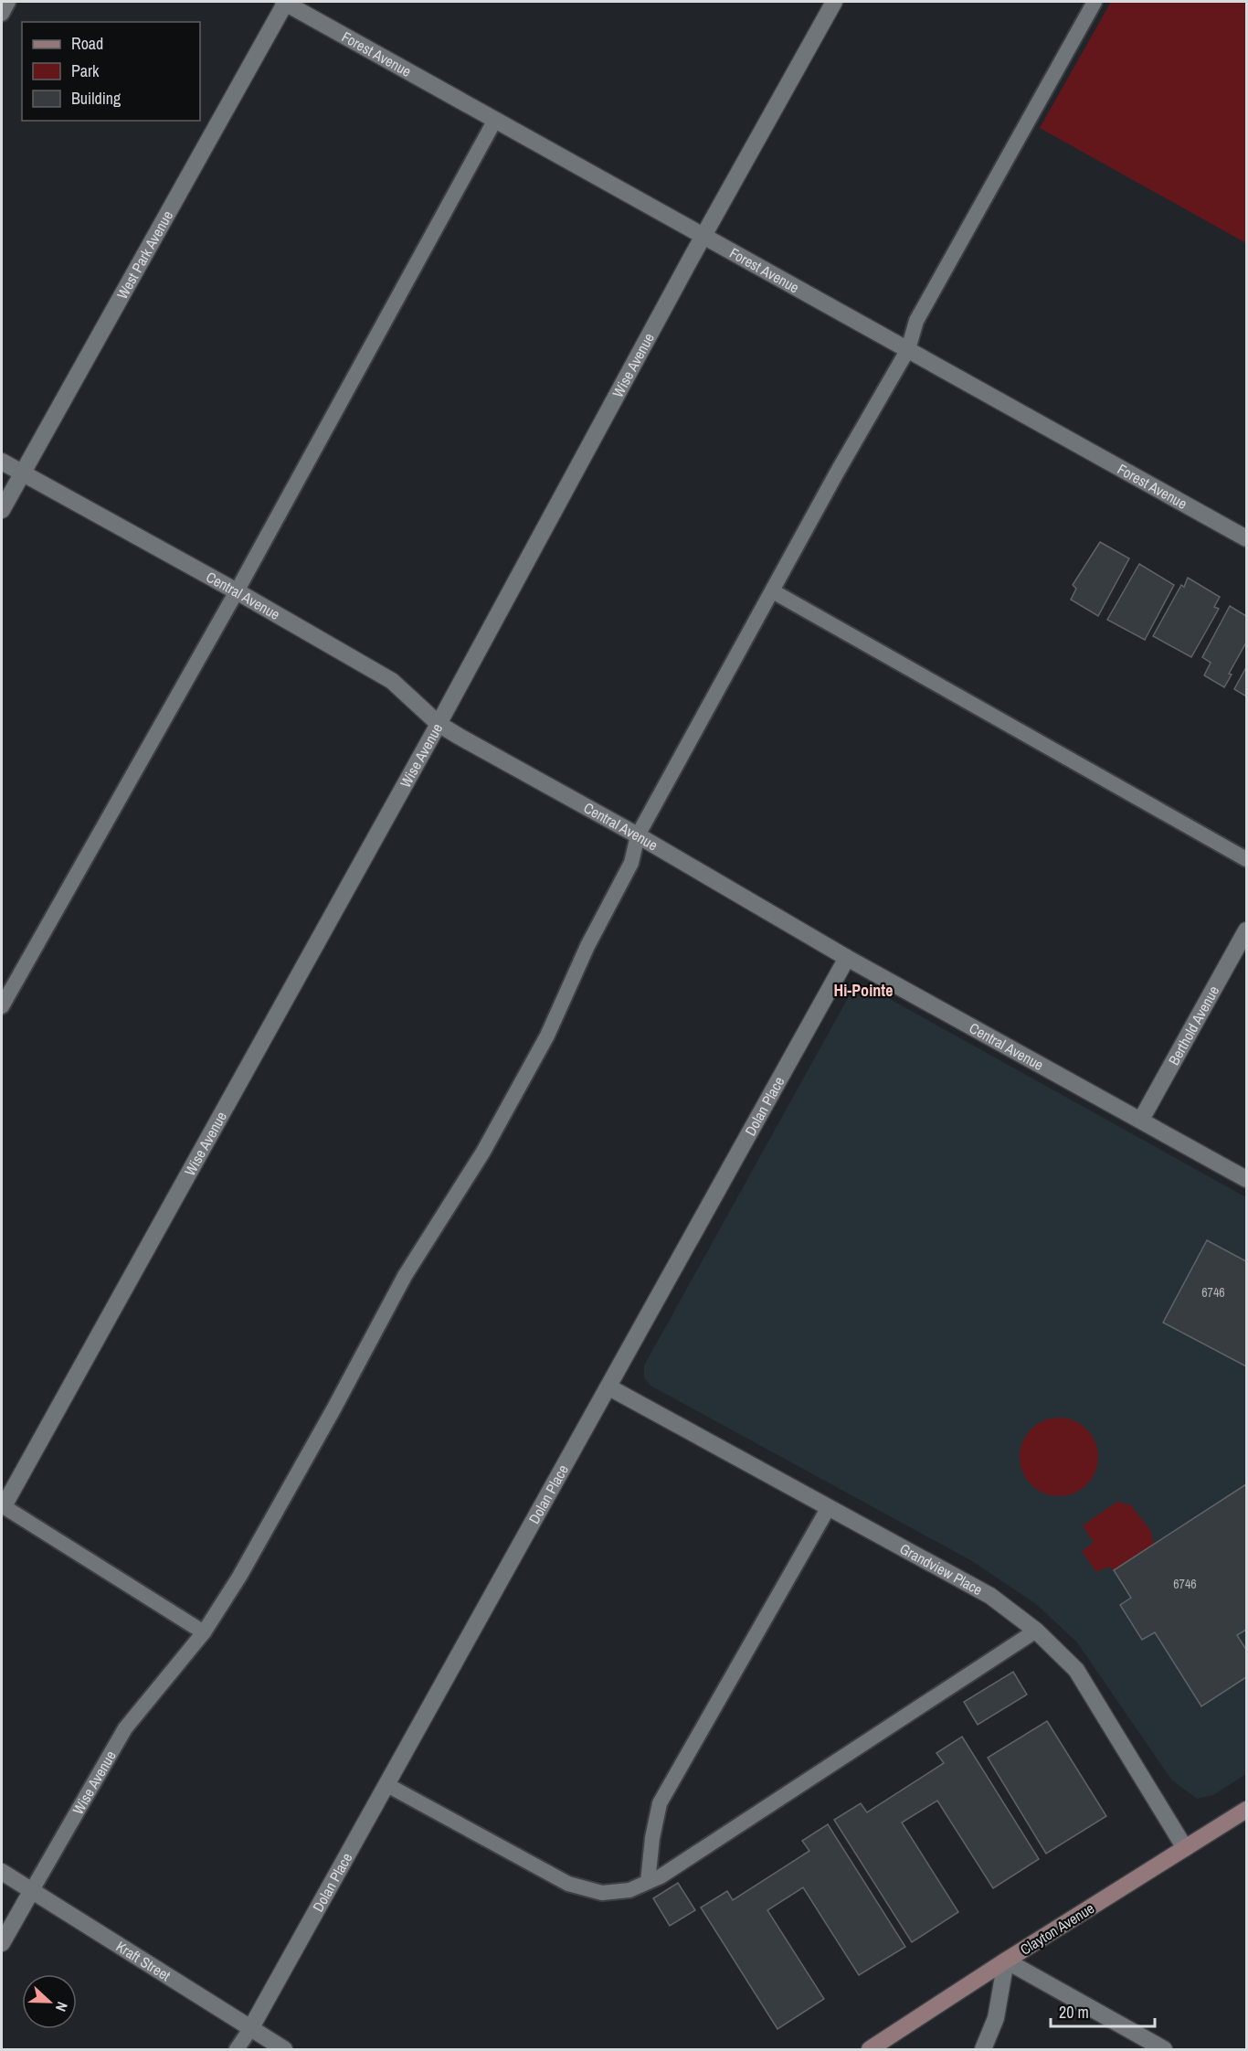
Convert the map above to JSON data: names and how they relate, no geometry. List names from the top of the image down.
{
  "streets": {
    "street": [
      "Forest Avenue",
      "West Park Avenue",
      "Wise Avenue",
      "Central Avenue",
      "Berthold Avenue",
      "Dolan Place",
      "Grandview Place",
      "Clayton Avenue",
      "Kraft Street"
    ]
  },
  "crossings": [
    ["Forest Avenue", "West Park Avenue"],
    ["Forest Avenue", "Wise Avenue"],
    ["West Park Avenue", "Central Avenue"],
    ["Wise Avenue", "Central Avenue"],
    ["Wise Avenue", "Kraft Street"],
    ["Central Avenue", "Berthold Avenue"],
    ["Central Avenue", "Dolan Place"],
    ["Dolan Place", "Grandview Place"],
    ["Dolan Place", "Kraft Street"],
    ["Grandview Place", "Clayton Avenue"]
  ],
  "districts": ["Hi-Pointe"],
  "house_numbers": ["6746", "6746"],
  "legend": ["Road", "Park", "Building"],
  "scale_bar": "20 m",
  "north": "right"
}
